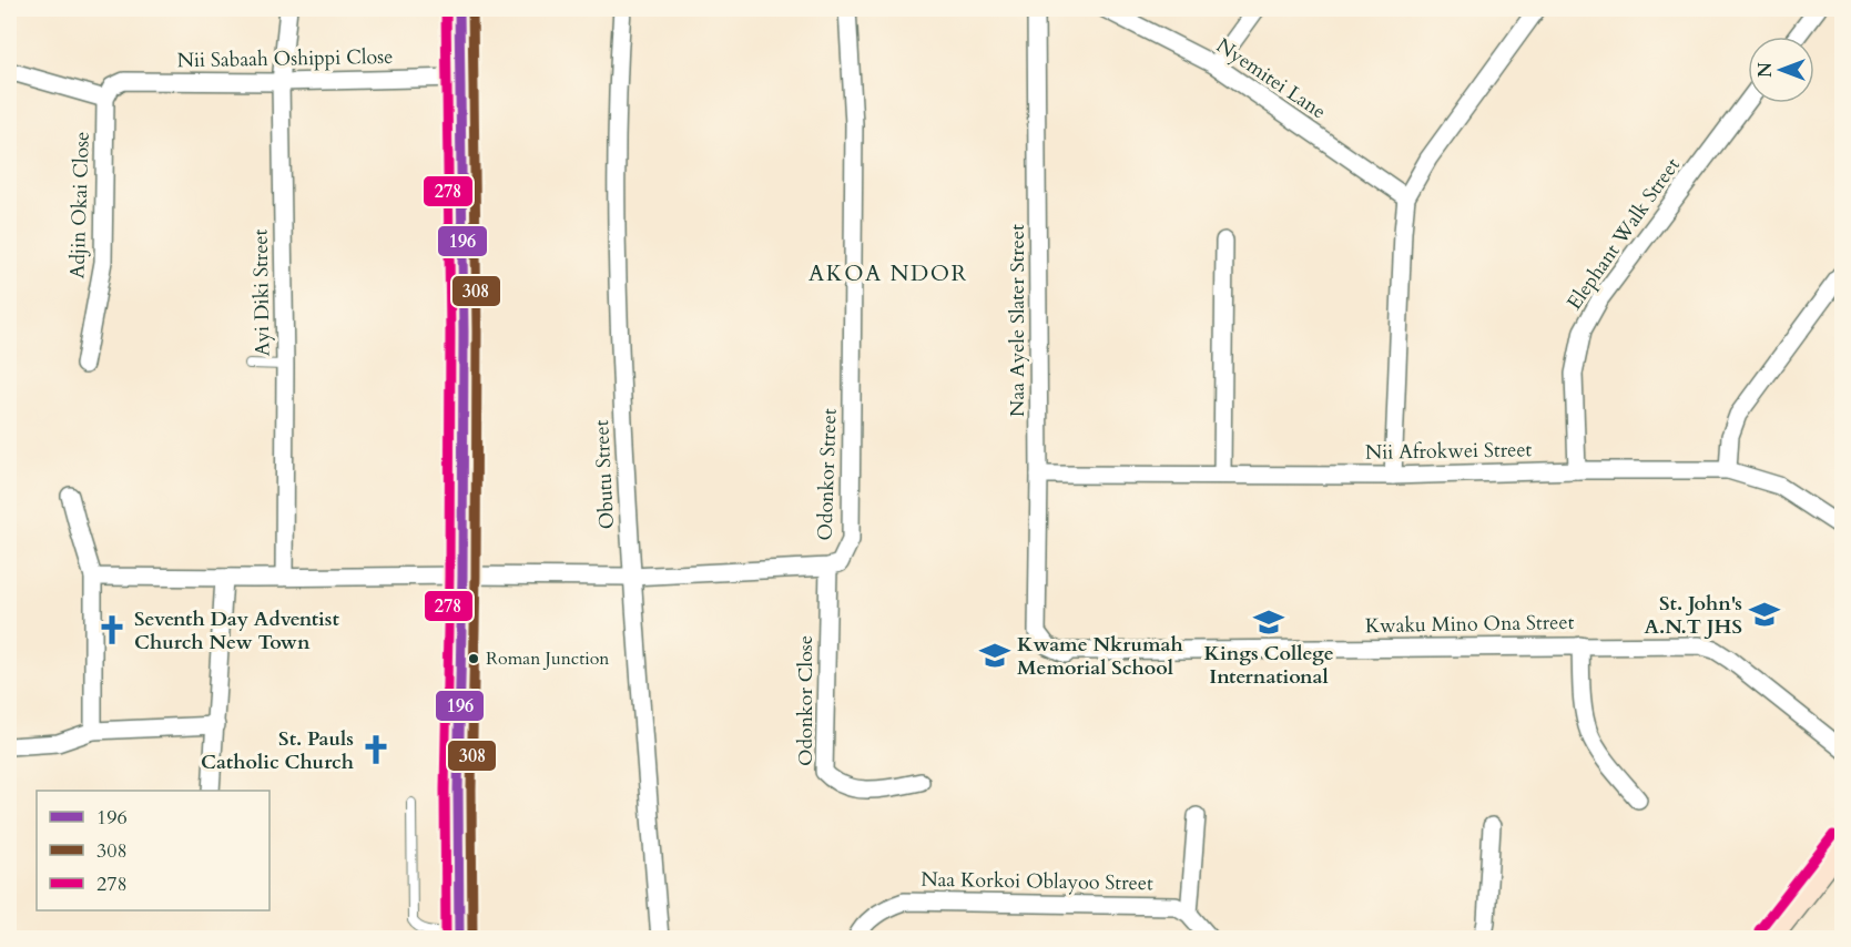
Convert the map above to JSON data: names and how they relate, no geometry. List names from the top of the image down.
{
  "streets": {
    "street": [
      "Nii Sabaah Oshippi Close",
      "Nyemitei Lane",
      "Adjin Okai Close",
      "Elephant Walk Street",
      "Ayi Diki Street",
      "Naa Ayele Slater Street",
      "Nii Afrokwei Street",
      "Obutu Street",
      "Odonkor Street",
      "Kwaku Mino Ona Street",
      "Odonkor Close",
      "Naa Korkoi Oblayoo Street"
    ]
  },
  "crossings": [
    ["Nii Sabaah Oshippi Close", "Adjin Okai Close"],
    ["Nii Sabaah Oshippi Close", "Ayi Diki Street"],
    ["Elephant Walk Street", "Nii Afrokwei Street"],
    ["Ayi Diki Street", "Odonkor Street"],
    ["Naa Ayele Slater Street", "Nii Afrokwei Street"],
    ["Naa Ayele Slater Street", "Kwaku Mino Ona Street"],
    ["Obutu Street", "Odonkor Street"],
    ["Odonkor Street", "Odonkor Close"]
  ],
  "districts": ["AKOA NDOR"],
  "places": {
    "school or university": ["St. John's A.N.T JHS", "Kings College International", "Kwame Nkrumah Memorial School"],
    "church": ["Seventh Day Adventist Church New Town", "St. Pauls Catholic Church"],
    "other": ["Roman Junction"]
  },
  "lines": ["transit line 196", "transit line 308", "transit line 278"],
  "legend": ["196", "308", "278"],
  "north": "left"
}
